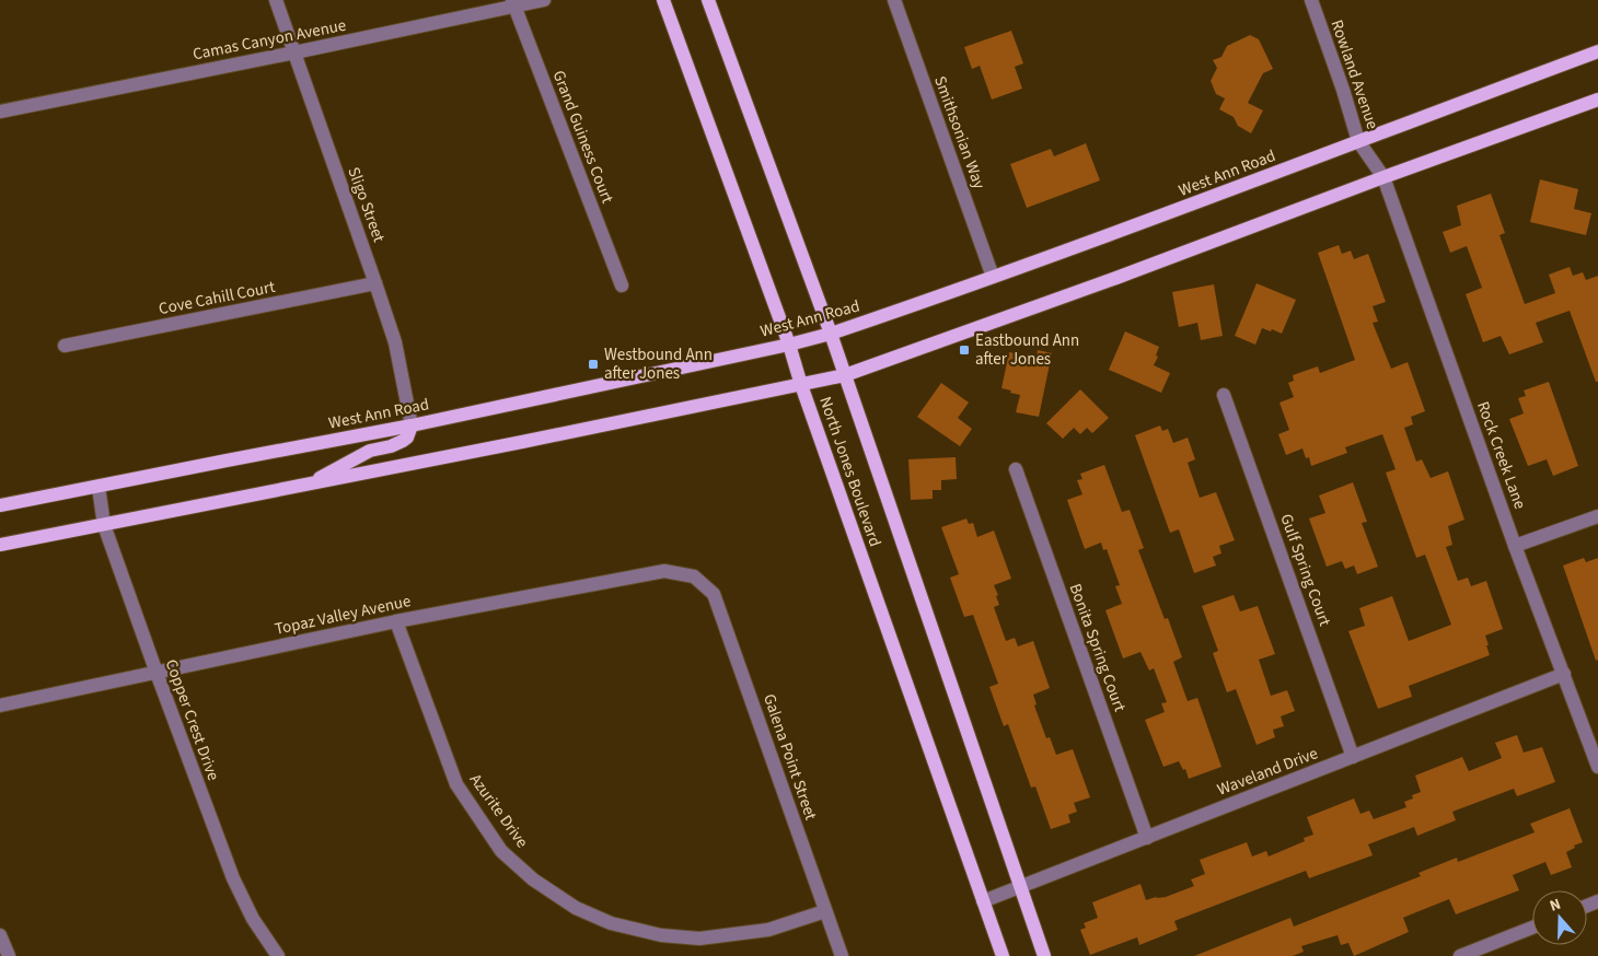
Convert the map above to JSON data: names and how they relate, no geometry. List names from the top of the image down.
{
  "streets": {
    "main road": ["West Ann Road", "North Jones Boulevard"],
    "street": [
      "Camas Canyon Avenue",
      "Rowland Avenue",
      "Smithsonian Way",
      "Grand Guiness Court",
      "Sligo Street",
      "Cove Cahill Court",
      "Rock Creek Lane",
      "Gulf Spring Court",
      "Topaz Valley Avenue",
      "Bonita Spring Court",
      "Copper Crest Drive",
      "Galena Point Street",
      "Waveland Drive",
      "Azurite Drive"
    ]
  },
  "crossings": [
    ["Camas Canyon Avenue", "Grand Guiness Court"],
    ["Camas Canyon Avenue", "Sligo Street"],
    ["Rowland Avenue", "West Ann Road"],
    ["Rowland Avenue", "Rock Creek Lane"],
    ["Smithsonian Way", "West Ann Road"],
    ["West Ann Road", "Sligo Street"],
    ["West Ann Road", "North Jones Boulevard"],
    ["West Ann Road", "Copper Crest Drive"],
    ["Sligo Street", "Cove Cahill Court"],
    ["Rock Creek Lane", "Waveland Drive"],
    ["North Jones Boulevard", "Waveland Drive"],
    ["Gulf Spring Court", "Waveland Drive"],
    ["Topaz Valley Avenue", "Copper Crest Drive"],
    ["Topaz Valley Avenue", "Galena Point Street"],
    ["Topaz Valley Avenue", "Azurite Drive"],
    ["Bonita Spring Court", "Waveland Drive"],
    ["Galena Point Street", "Azurite Drive"]
  ],
  "places": {
    "transit": ["Eastbound Ann after Jones", "Westbound Ann after Jones"]
  },
  "north": "top"
}
